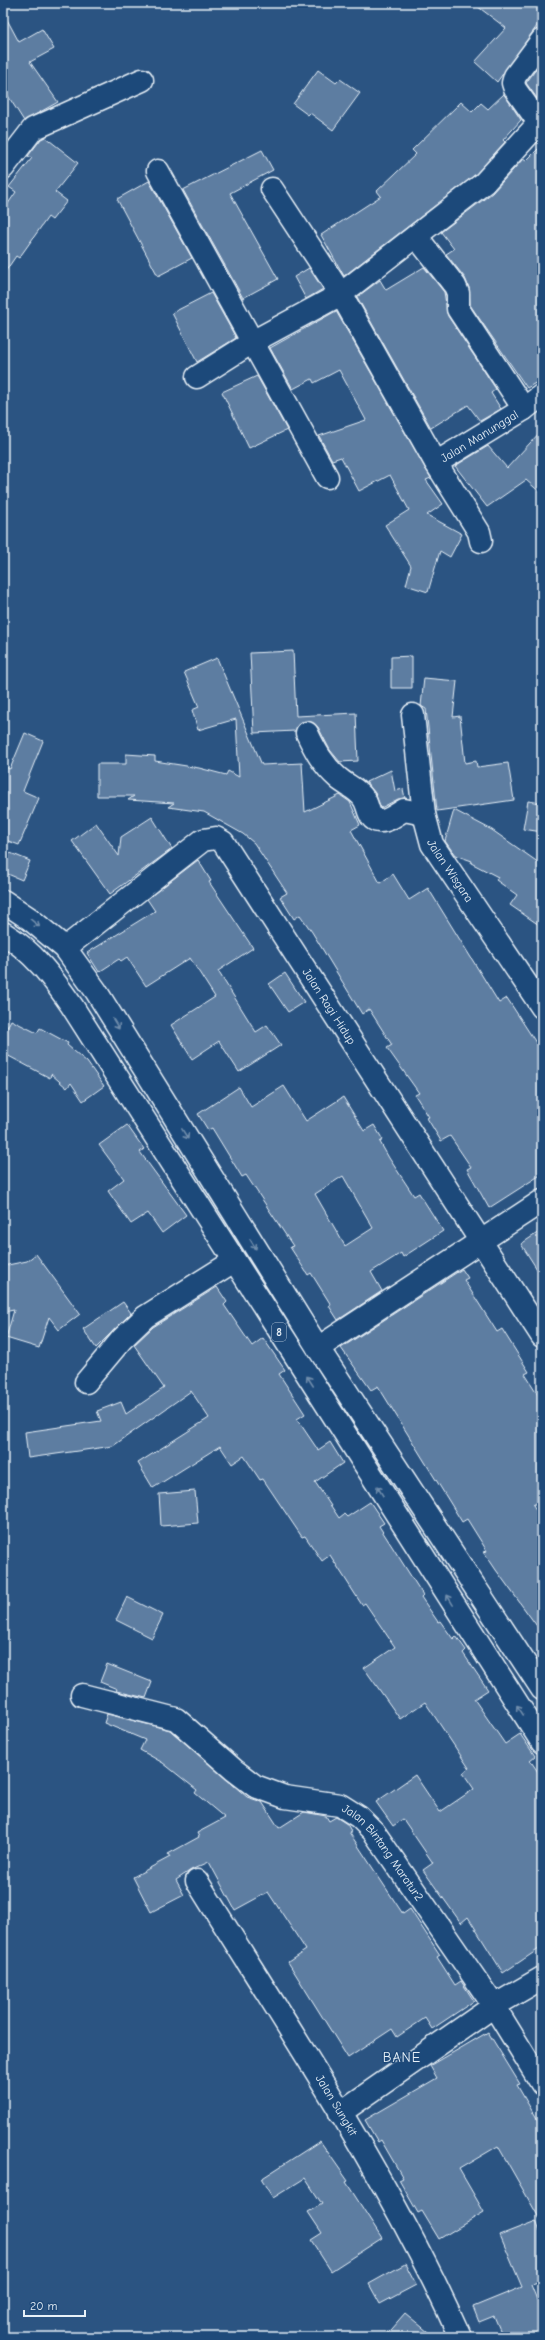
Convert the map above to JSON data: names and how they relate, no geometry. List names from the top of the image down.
{
  "streets": {
    "main road": [
      "Jalan Manunggal",
      "Jalan Wisgara",
      "Jalan Ragi Hidup",
      "8",
      "Jalan Bintang Maratur2",
      "Jalan Sungkit"
    ]
  },
  "crossings": [
    ["Jalan Ragi Hidup", "8"]
  ],
  "districts": ["BANE"],
  "scale_bar": "20 m"
}
